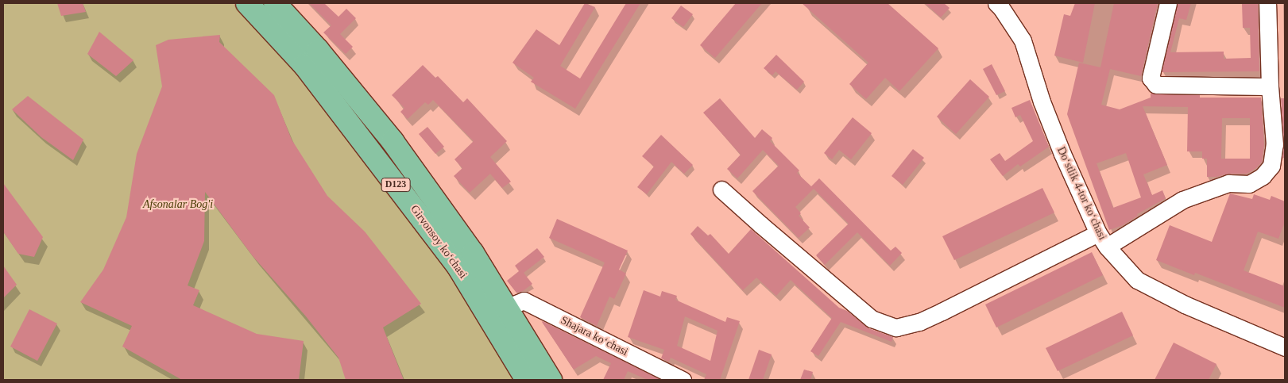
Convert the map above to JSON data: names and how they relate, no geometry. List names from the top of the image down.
{
  "streets": {
    "main road": ["D123", "Girvonsoy koʻchasi"],
    "street": ["Doʻstlik 4-tor koʻchasi", "Shajara koʻchasi"]
  },
  "crossings": [
    ["Girvonsoy koʻchasi", "Shajara koʻchasi"]
  ],
  "parks": ["Afsonalar Bog'i"]
}
